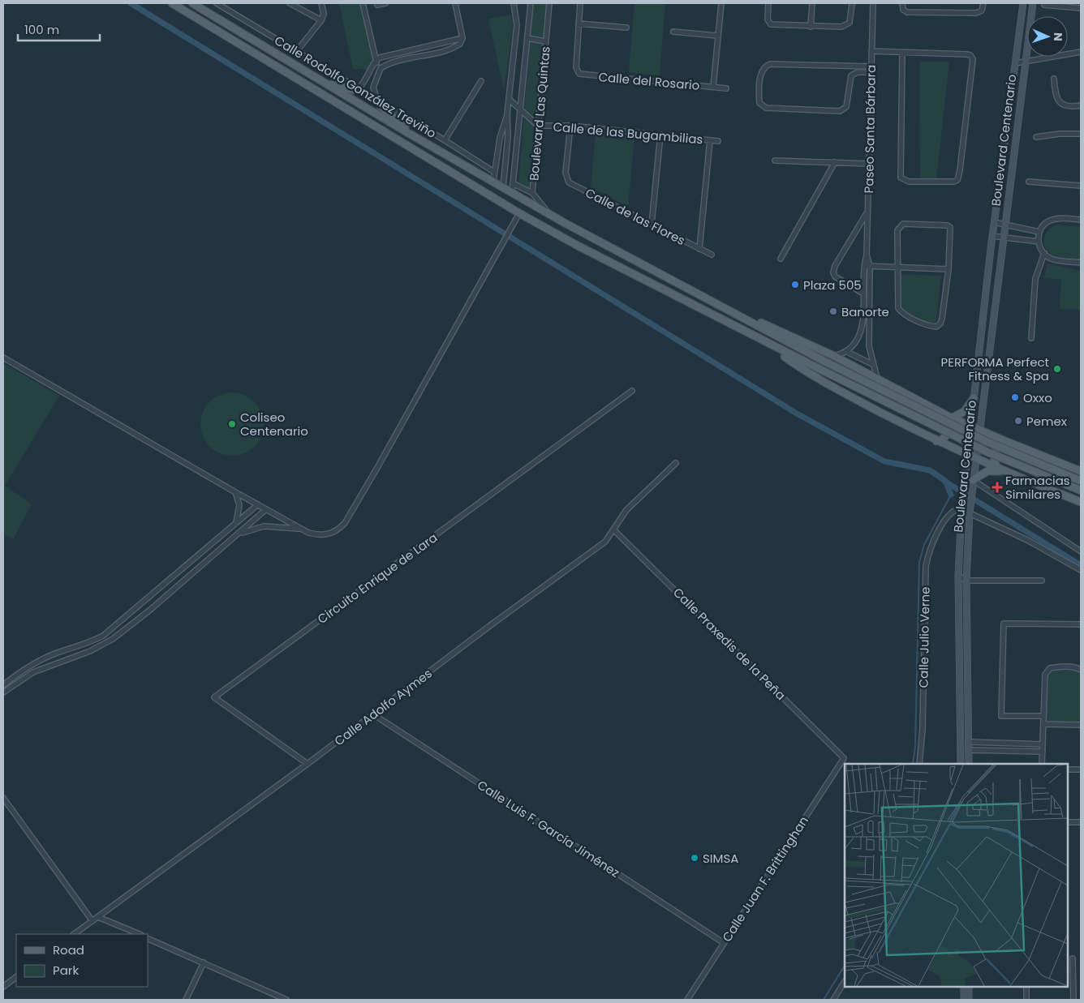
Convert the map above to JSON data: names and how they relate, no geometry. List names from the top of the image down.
{
  "streets": {
    "main road": ["Boulevard Centenario"],
    "street": [
      "Calle del Rosario",
      "Calle Rodolfo González Treviño",
      "Boulevard Las Quintas",
      "Paseo Santa Bárbara",
      "Calle de las Bugambilias",
      "Calle de las Flores",
      "Circuito Enrique de Lara",
      "Calle Julio Verne",
      "Calle Praxedis de la Peña",
      "Calle Adolfo Aymes",
      "Calle Luis F. García Jiménez",
      "Calle Juan F. Brittinghan"
    ]
  },
  "crossings": [
    ["Boulevard Las Quintas", "Calle de las Bugambilias"],
    ["Calle de las Bugambilias", "Calle de las Flores"],
    ["Boulevard Centenario", "Calle Julio Verne"],
    ["Circuito Enrique de Lara", "Calle Adolfo Aymes"],
    ["Calle Praxedis de la Peña", "Calle Adolfo Aymes"],
    ["Calle Praxedis de la Peña", "Calle Juan F. Brittinghan"],
    ["Calle Adolfo Aymes", "Calle Luis F. García Jiménez"],
    ["Calle Luis F. García Jiménez", "Calle Juan F. Brittinghan"]
  ],
  "places": {
    "other": [
      "Plaza 505",
      "Banorte",
      "PERFORMA Perfect Fitness & Spa",
      "Oxxo",
      "Pemex",
      "Coliseo Centenario",
      "SIMSA"
    ],
    "health": ["Farmacias Similares"]
  },
  "legend": ["Road", "Park"],
  "scale_bar": "100 m",
  "north": "right"
}
